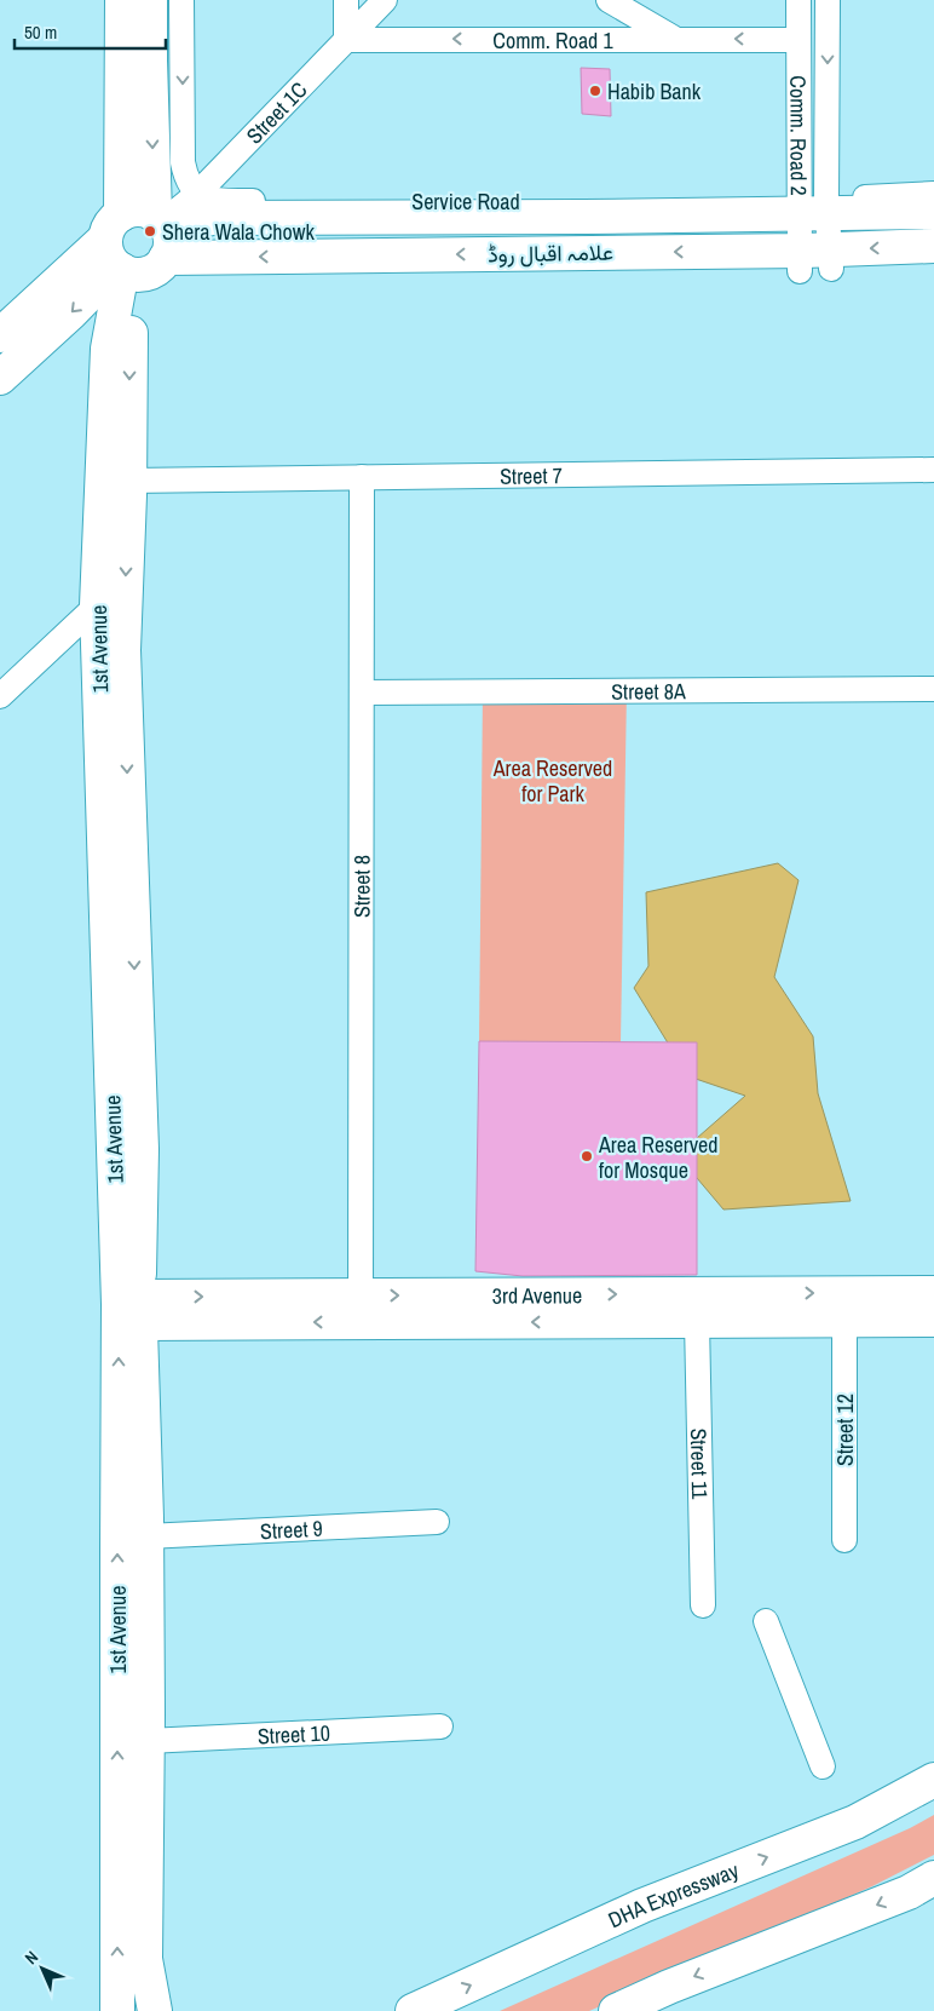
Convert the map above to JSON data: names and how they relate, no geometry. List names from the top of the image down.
{
  "streets": {
    "main road": [
      "علامہ اقبال روڈ",
      "1st Avenue",
      "3rd Avenue",
      "DHA Expressway"
    ],
    "street": [
      "Comm. Road 1",
      "Street 1C",
      "Comm. Road 2",
      "Service Road",
      "Street 7",
      "Street 8A",
      "Street 8",
      "Street 12",
      "Street 11",
      "Street 9",
      "Street 10"
    ]
  },
  "crossings": [
    ["Comm. Road 1", "Street 1C"],
    ["Comm. Road 1", "Comm. Road 2"],
    ["Street 1C", "Service Road"],
    ["Street 1C", "علامہ اقبال روڈ"],
    ["Comm. Road 2", "Service Road"],
    ["Comm. Road 2", "علامہ اقبال روڈ"],
    ["Street 7", "Street 8"],
    ["Street 8A", "Street 8"],
    ["Street 8", "3rd Avenue"],
    ["3rd Avenue", "Street 12"],
    ["3rd Avenue", "Street 11"]
  ],
  "one_way": ["Comm. Road 1"],
  "parks": ["Area Reserved for Park"],
  "places": ["Habib Bank", "Shera Wala Chowk", "Area Reserved for Mosque"],
  "scale_bar": "50 m",
  "north": "top left"
}
